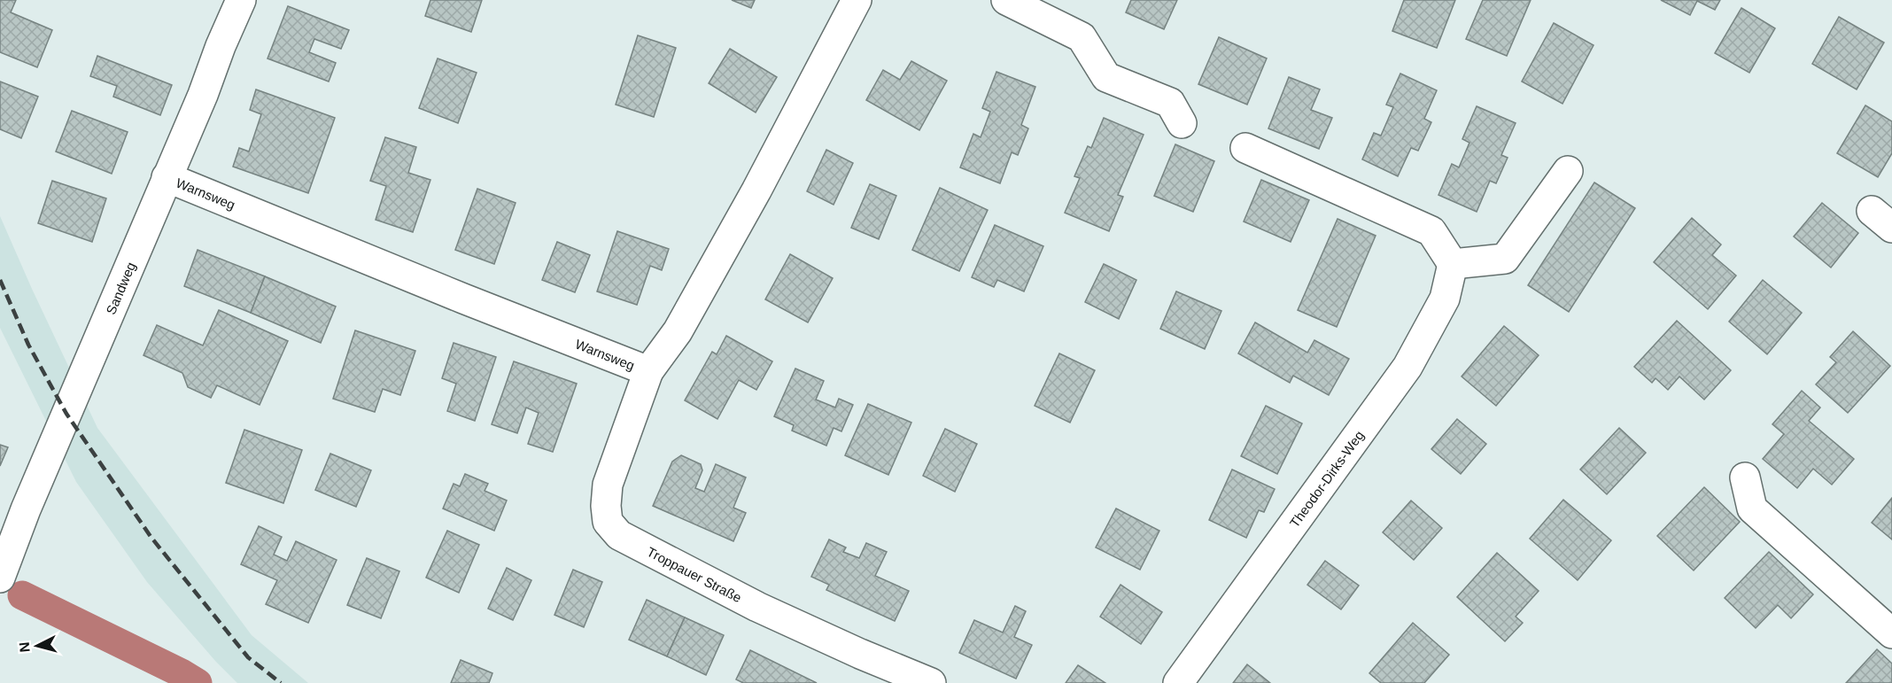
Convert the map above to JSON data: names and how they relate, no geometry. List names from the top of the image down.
{
  "streets": {
    "street": [
      "Warnsweg",
      "Sandweg",
      "Theodor-Dirks-Weg",
      "Troppauer Straße"
    ]
  },
  "crossings": [
    ["Warnsweg", "Sandweg"],
    ["Warnsweg", "Troppauer Straße"]
  ],
  "north": "left"
}
